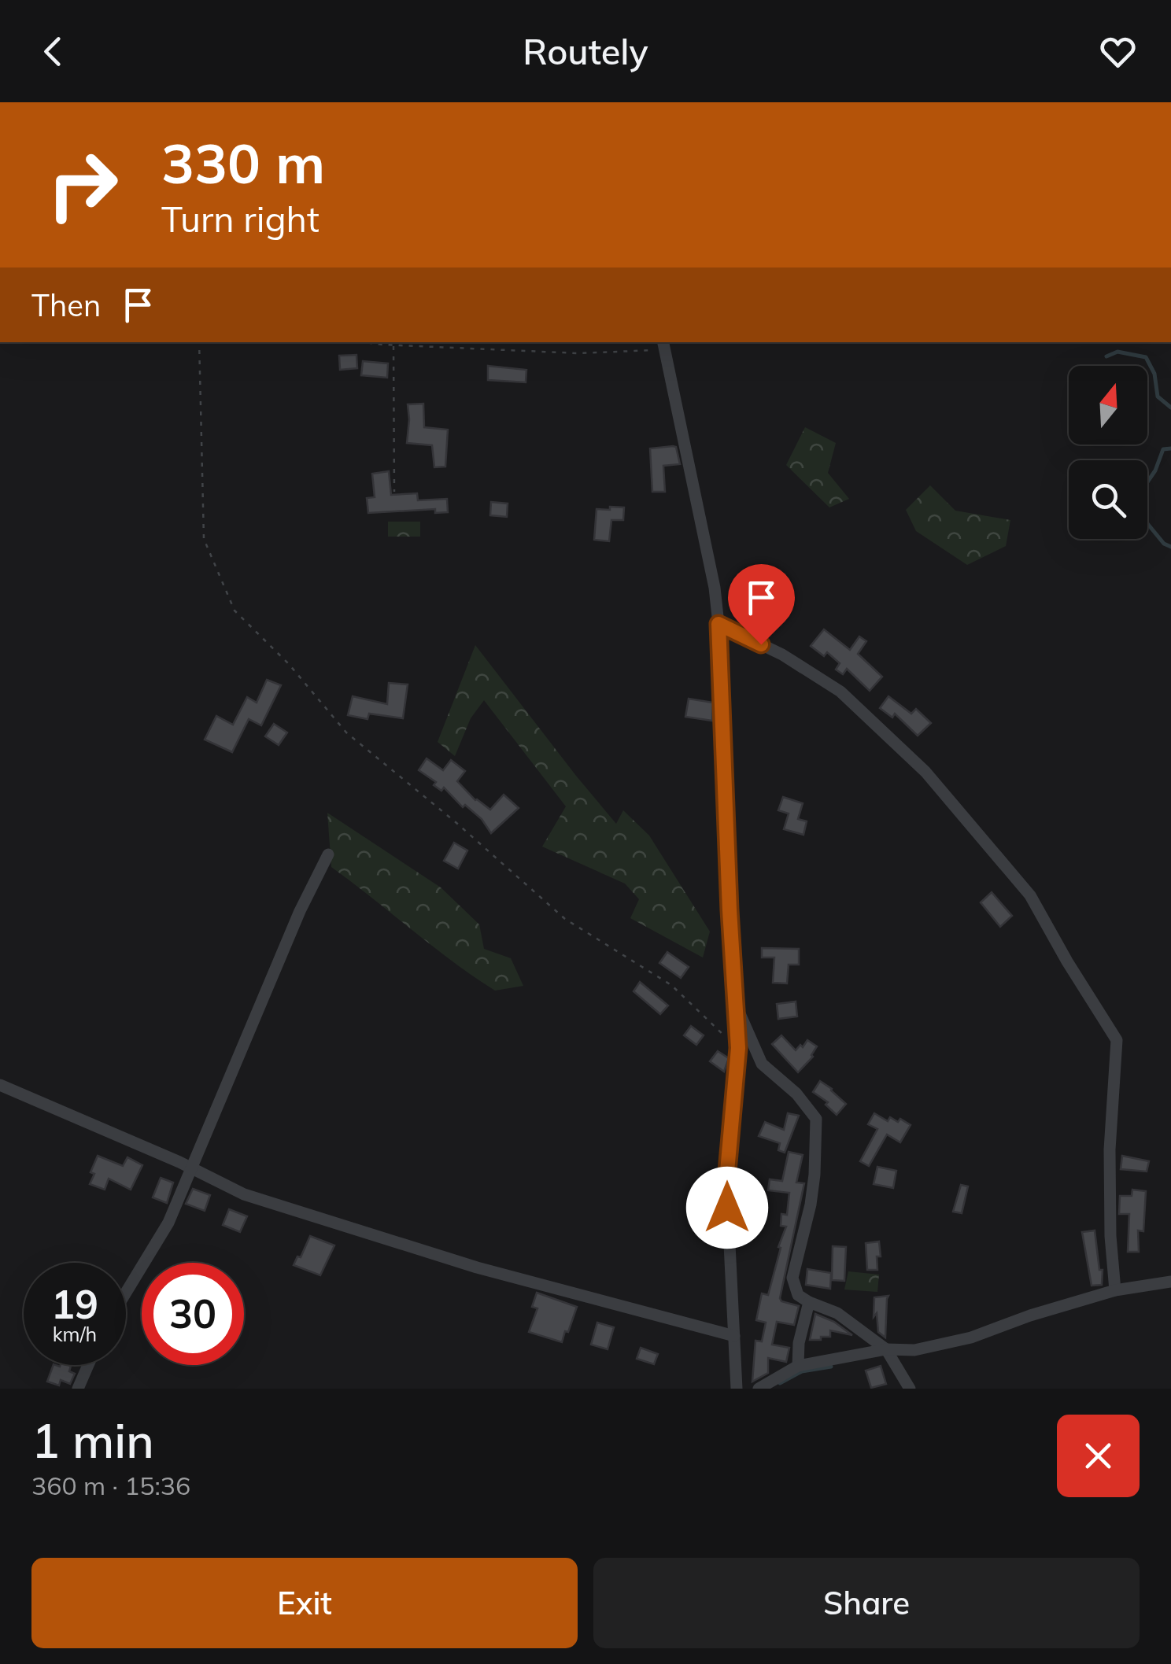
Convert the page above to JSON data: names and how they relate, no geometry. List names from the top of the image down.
{
  "north": "top",
  "page": {
    "header": "Routely",
    "turn": ["330 m", "Turn right"],
    "then": "Then",
    "speed": "19 km/h",
    "limit": "30",
    "heading": ["1 min", "360 m · 15:36"],
    "buttons": ["Exit", "Share"]
  }
}
